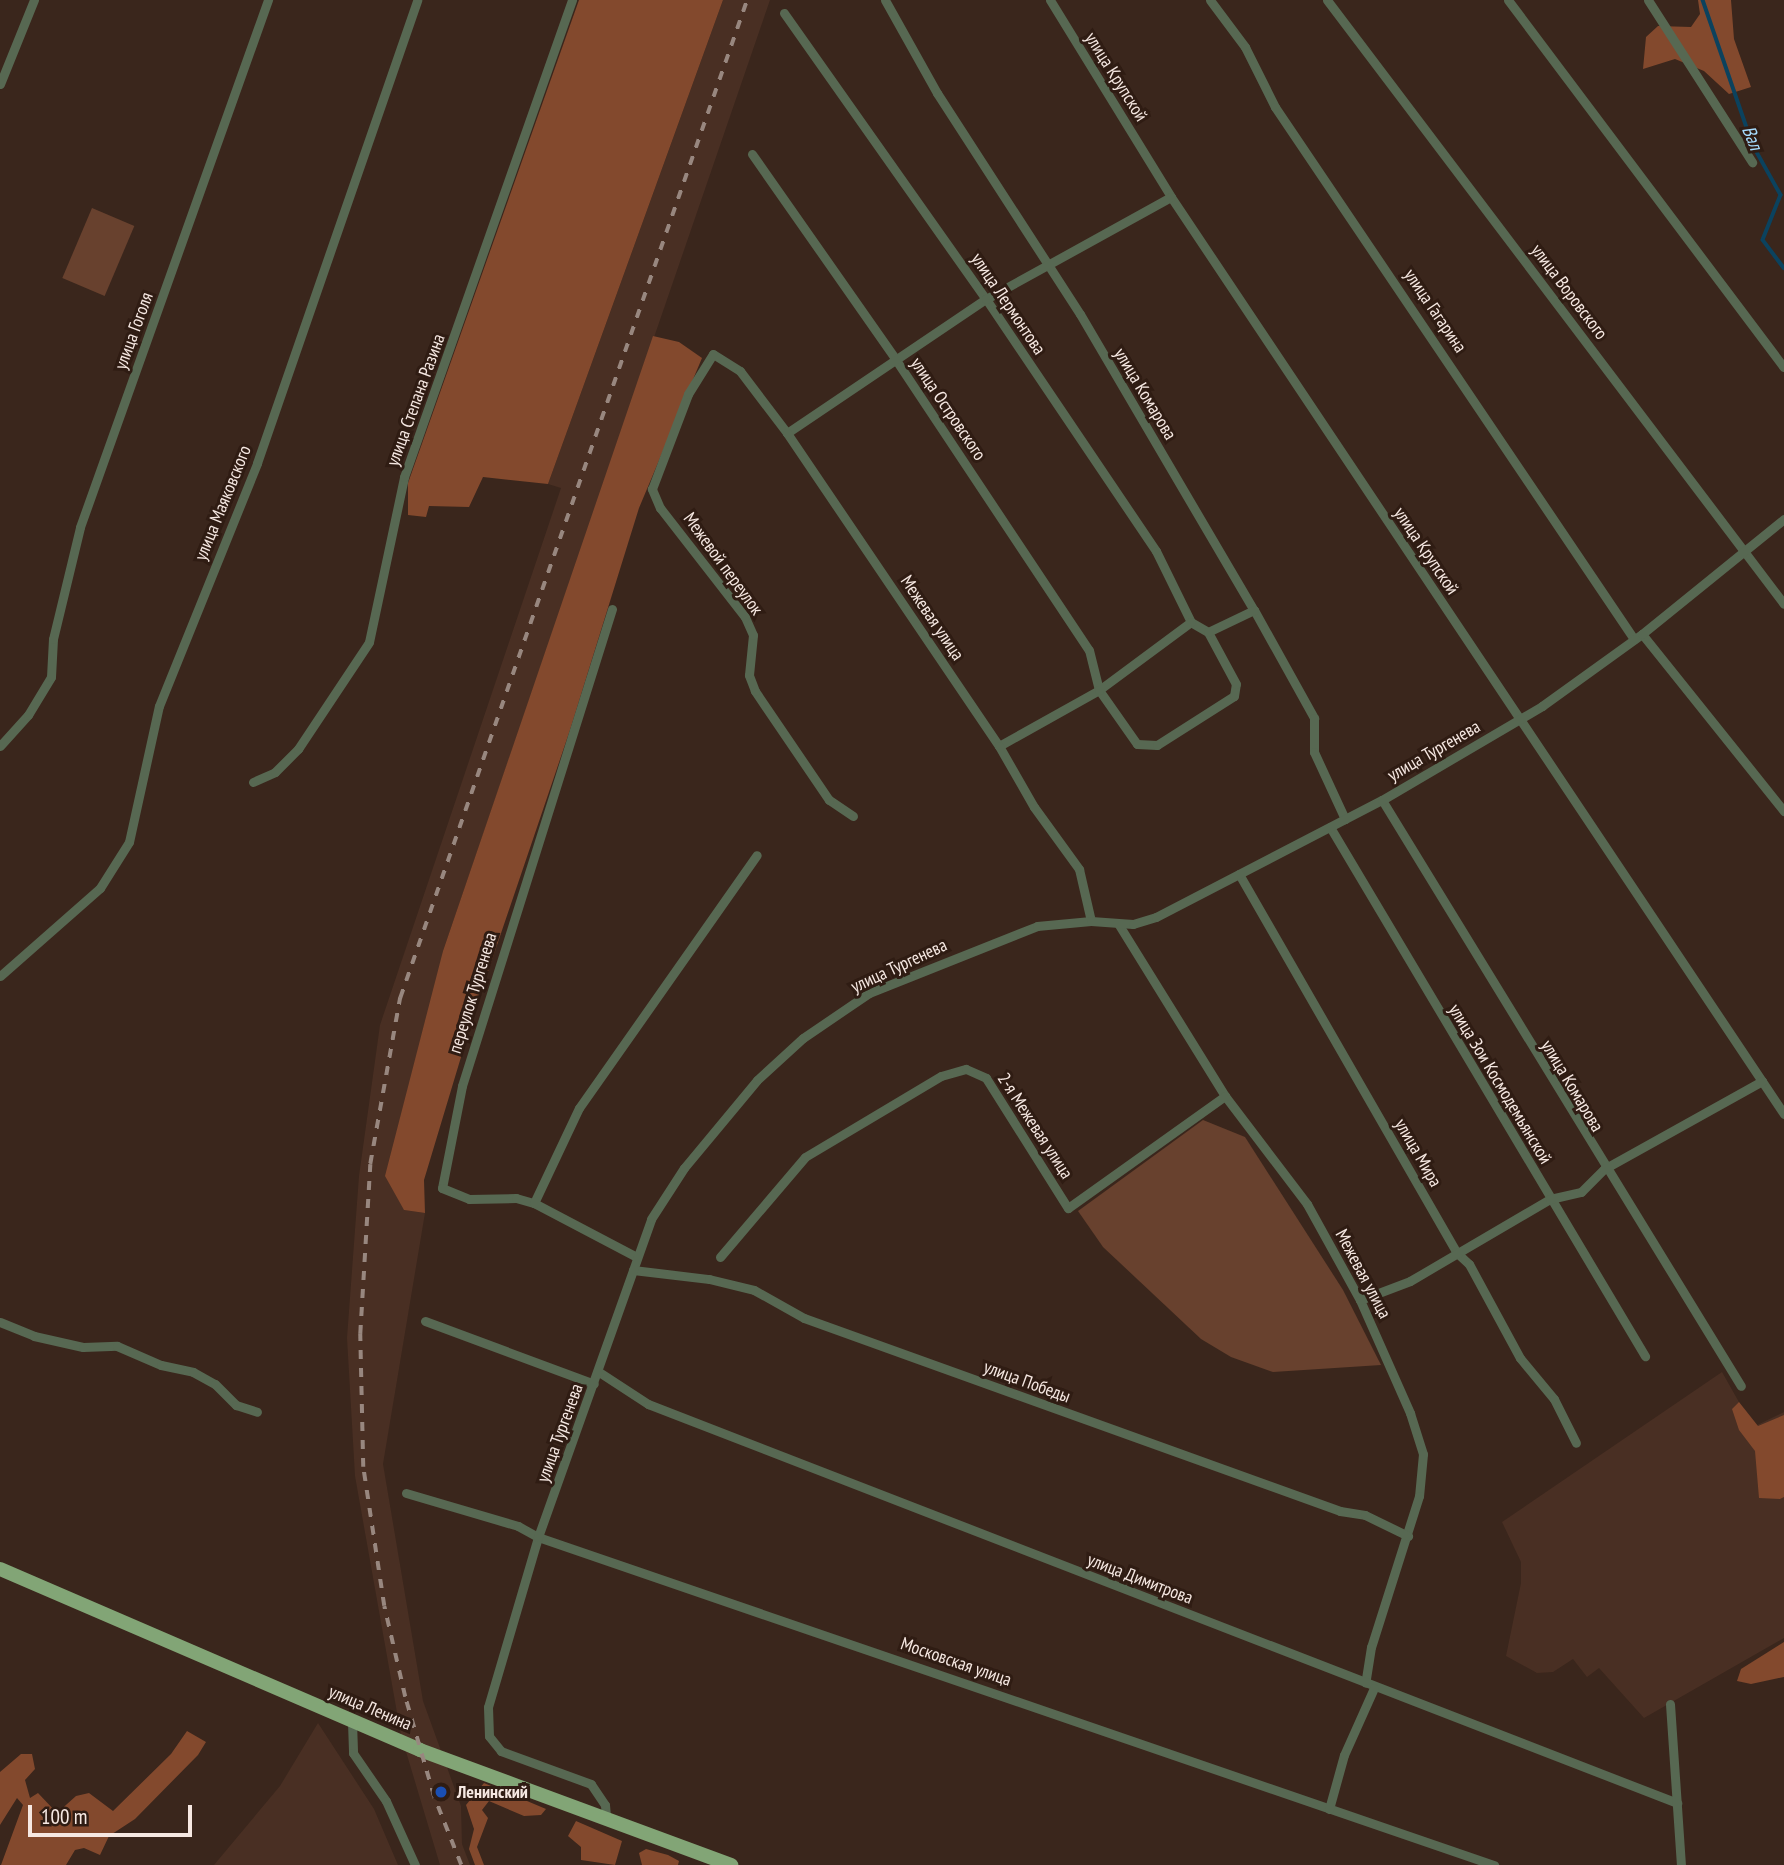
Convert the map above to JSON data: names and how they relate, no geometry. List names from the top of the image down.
{
  "streets": {
    "main road": ["улица Ленина"],
    "street": [
      "улица Крупской",
      "улица Воровского",
      "улица Лермонтова",
      "улица Гагарина",
      "улица Гоголя",
      "улица Комарова",
      "улица Степана Разина",
      "улица Островского",
      "улица Маяковского",
      "Межевой переулок",
      "Межевая улица",
      "улица Тургенева",
      "переулок Тургенева",
      "улица Зои Космодемьянской",
      "2-я Межевая улица",
      "улица Мира",
      "улица Победы",
      "улица Димитрова",
      "Московская улица"
    ]
  },
  "crossings": [
    ["улица Крупской", "улица Тургенева"],
    ["улица Воровского", "улица Тургенева"],
    ["улица Гагарина", "улица Тургенева"],
    ["улица Комарова", "улица Тургенева"],
    ["Межевой переулок", "Межевая улица"],
    ["Межевая улица", "улица Тургенева"],
    ["Межевая улица", "2-я Межевая улица"],
    ["Межевая улица", "улица Победы"],
    ["Межевая улица", "улица Димитрова"],
    ["улица Тургенева", "переулок Тургенева"],
    ["улица Тургенева", "улица Зои Космодемьянской"],
    ["улица Тургенева", "улица Мира"],
    ["улица Тургенева", "улица Победы"],
    ["улица Тургенева", "улица Димитрова"],
    ["улица Тургенева", "Московская улица"],
    ["улица Тургенева", "улица Ленина"]
  ],
  "water": ["Вал"],
  "places": ["Ленинский"],
  "scale_bar": "100 m"
}
